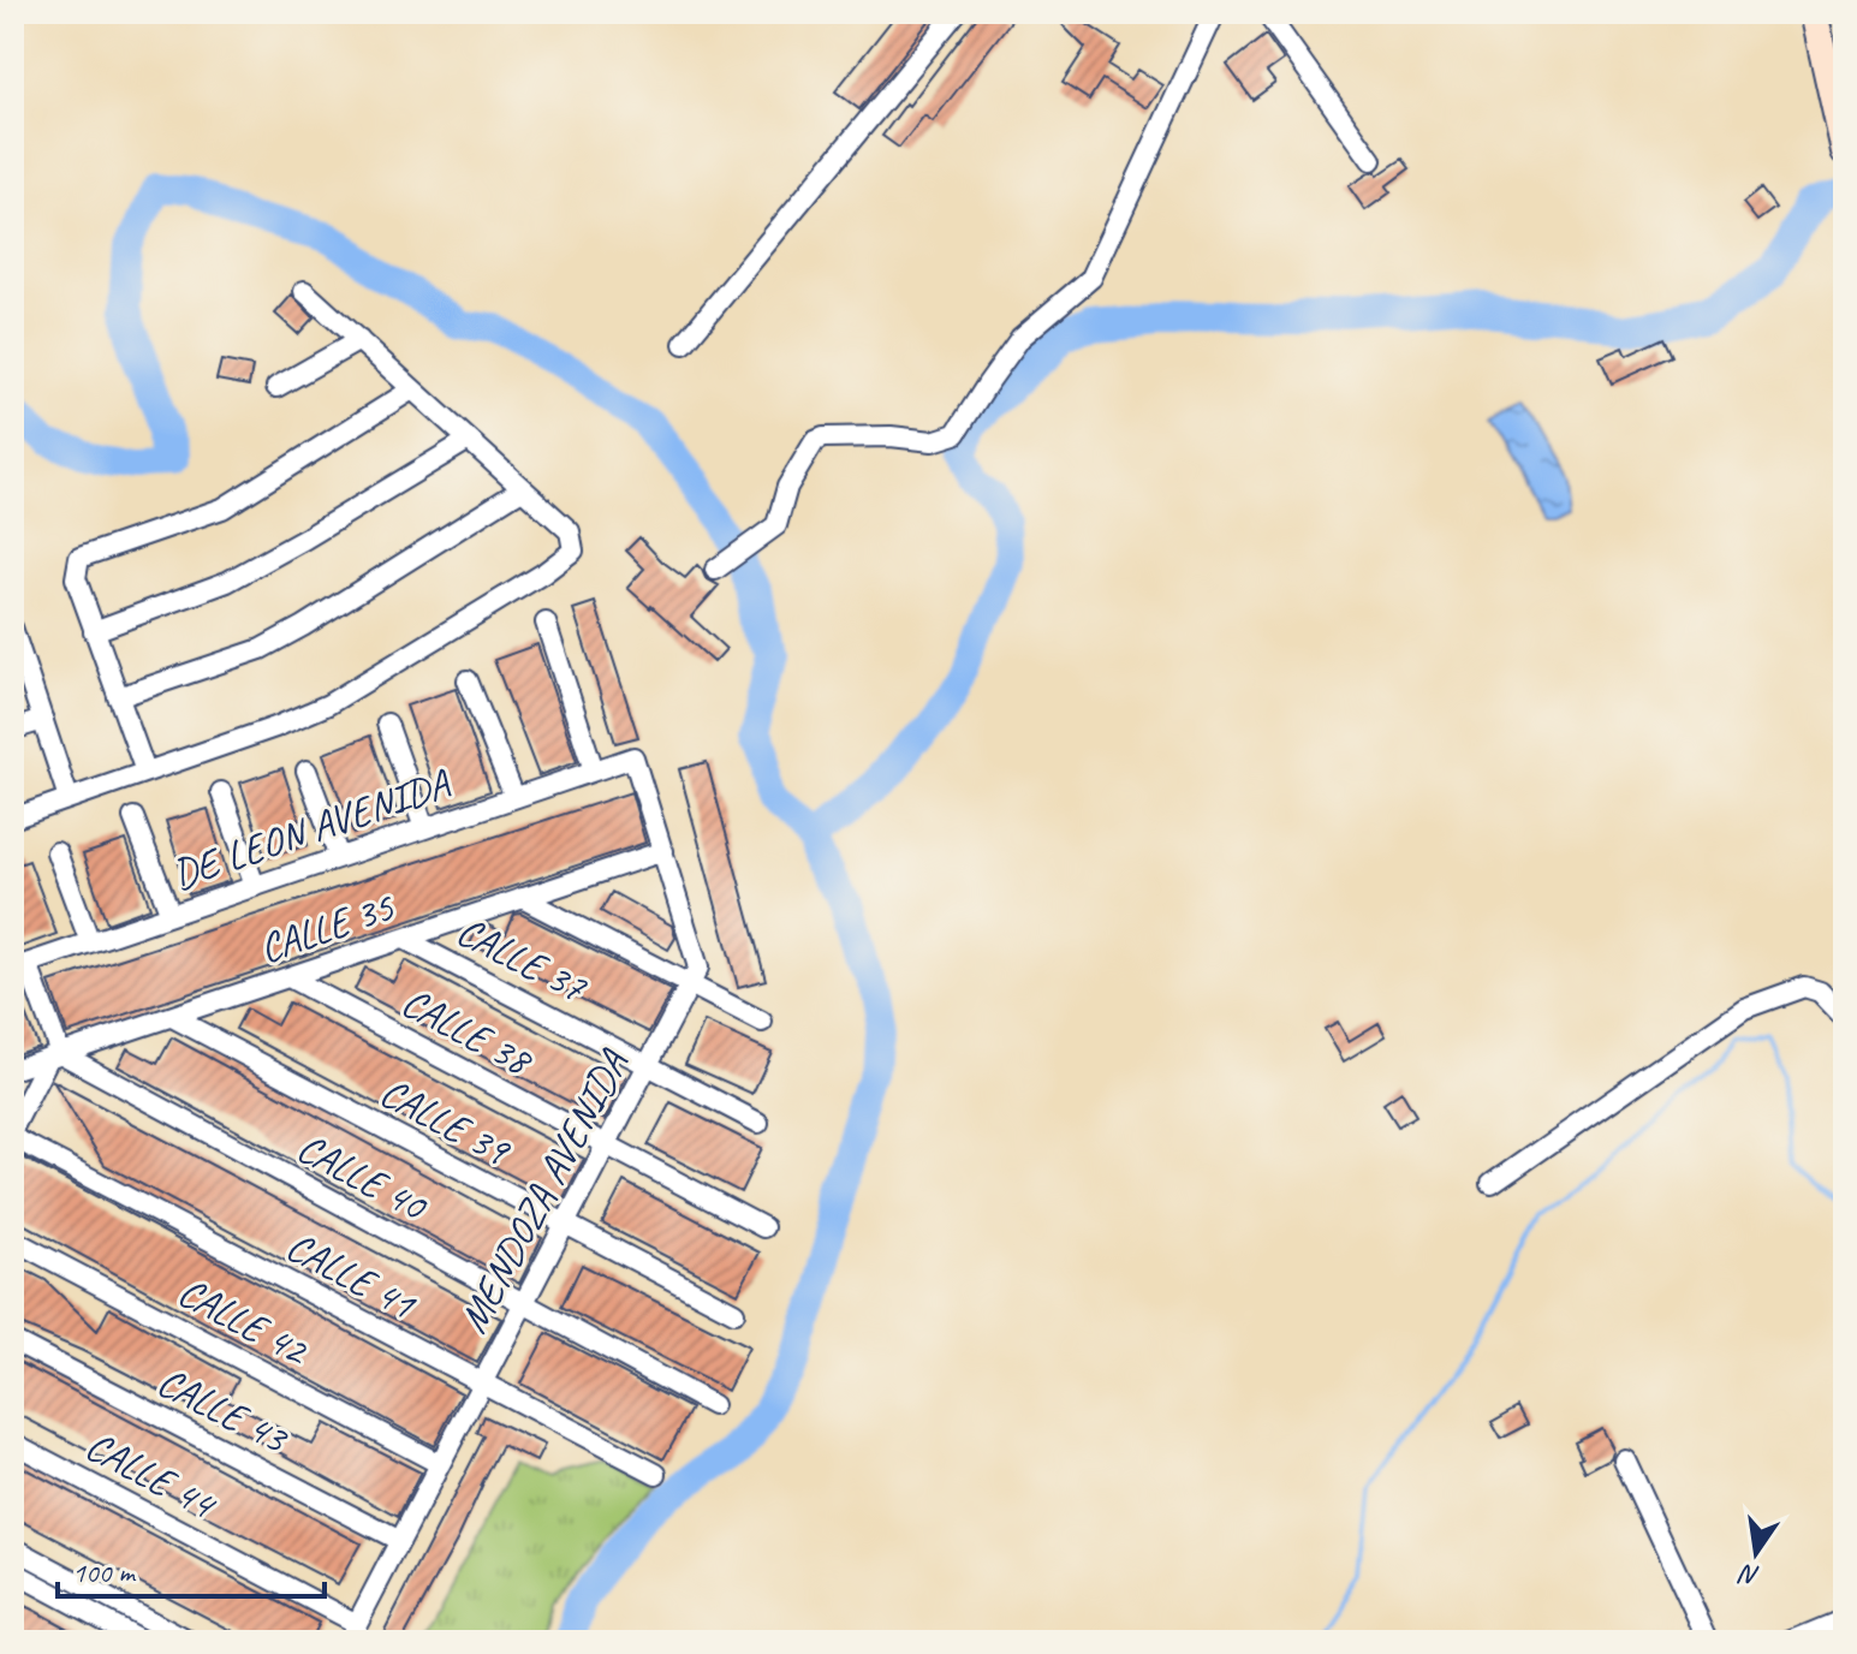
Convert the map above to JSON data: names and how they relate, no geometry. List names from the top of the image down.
{
  "streets": {
    "street": [
      "DE LEON AVENIDA",
      "CALLE 35",
      "CALLE 37",
      "CALLE 38",
      "CALLE 39",
      "CALLE 40",
      "MENDOZA AVENIDA",
      "CALLE 41",
      "CALLE 42",
      "CALLE 43",
      "CALLE 44"
    ]
  },
  "crossings": [
    ["DE LEON AVENIDA", "MENDOZA AVENIDA"],
    ["CALLE 35", "CALLE 37"],
    ["CALLE 35", "CALLE 38"],
    ["CALLE 35", "CALLE 39"],
    ["CALLE 35", "CALLE 40"],
    ["CALLE 35", "MENDOZA AVENIDA"],
    ["CALLE 37", "MENDOZA AVENIDA"],
    ["CALLE 38", "MENDOZA AVENIDA"],
    ["CALLE 39", "MENDOZA AVENIDA"],
    ["CALLE 40", "MENDOZA AVENIDA"],
    ["MENDOZA AVENIDA", "CALLE 41"],
    ["MENDOZA AVENIDA", "CALLE 42"],
    ["MENDOZA AVENIDA", "CALLE 43"],
    ["MENDOZA AVENIDA", "CALLE 44"]
  ],
  "scale_bar": "100 m",
  "north": "bottom"
}
